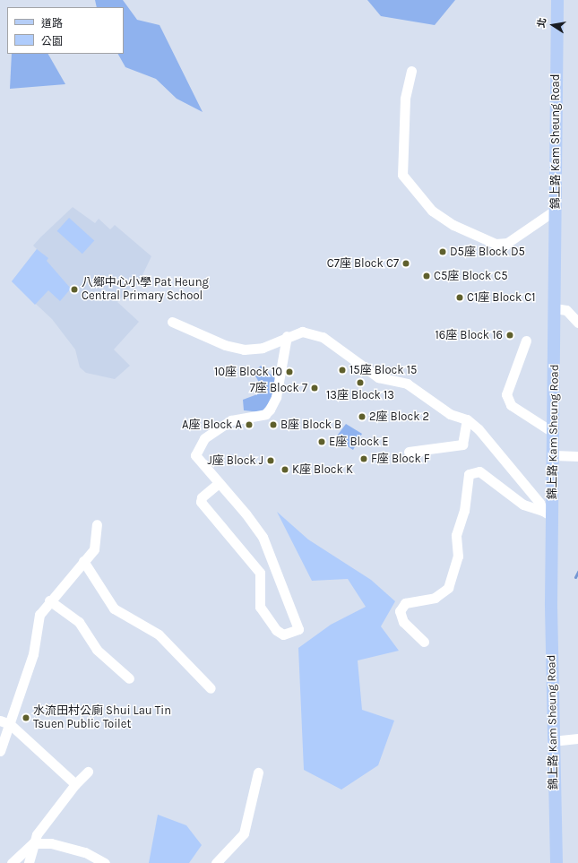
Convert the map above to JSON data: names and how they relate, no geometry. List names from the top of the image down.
{
  "streets": {
    "main road": ["錦上路 Kam Sheung Road"]
  },
  "places": [
    "D5座 Block D5",
    "C7座 Block C7",
    "C5座 Block C5",
    "八鄉中心小學 Pat Heung Central Primary School",
    "C1座 Block C1",
    "16座 Block 16",
    "15座 Block 15",
    "10座 Block 10",
    "13座 Block 13",
    "7座 Block 7",
    "2座 Block 2",
    "A座 Block A",
    "B座 Block B",
    "E座 Block E",
    "F座 Block F",
    "J座 Block J",
    "K座 Block K",
    "水流田村公廁 Shui Lau Tin Tsuen Public Toilet"
  ],
  "legend": ["道路", "公園"],
  "north": "left"
}
